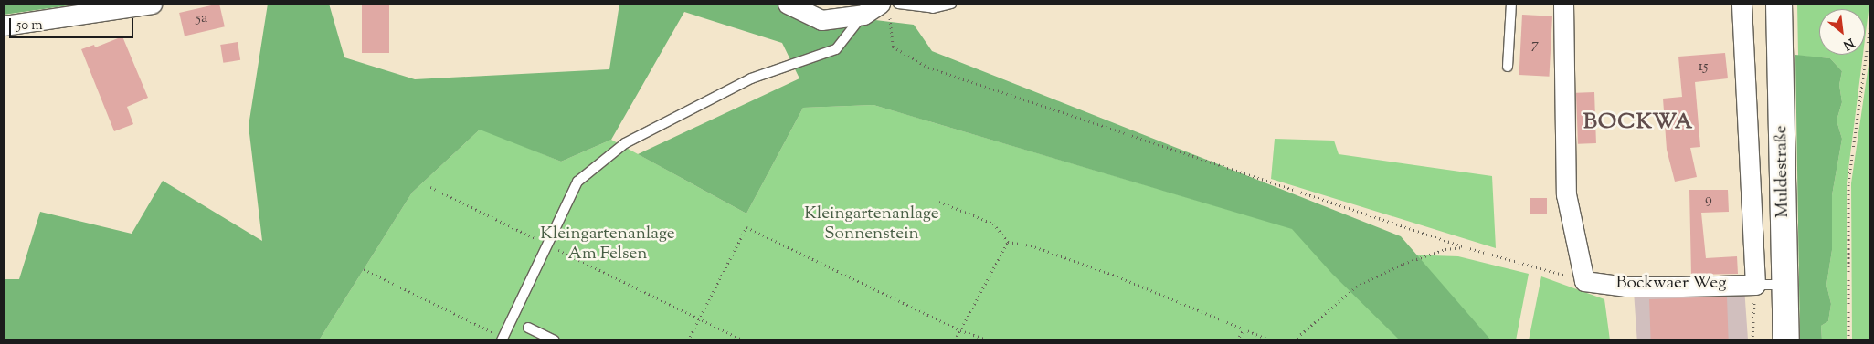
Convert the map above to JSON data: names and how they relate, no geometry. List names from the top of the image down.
{
  "streets": {
    "main road": ["Muldestraße"],
    "street": ["Bockwaer Weg"]
  },
  "districts": ["BOCKWA"],
  "parks": ["Kleingartenanlage Sonnenstein", "Kleingartenanlage Am Felsen"],
  "house_numbers": [
    "5a",
    "7",
    "15",
    "9"
  ],
  "scale_bar": "50 m",
  "north": "bottom right"
}
